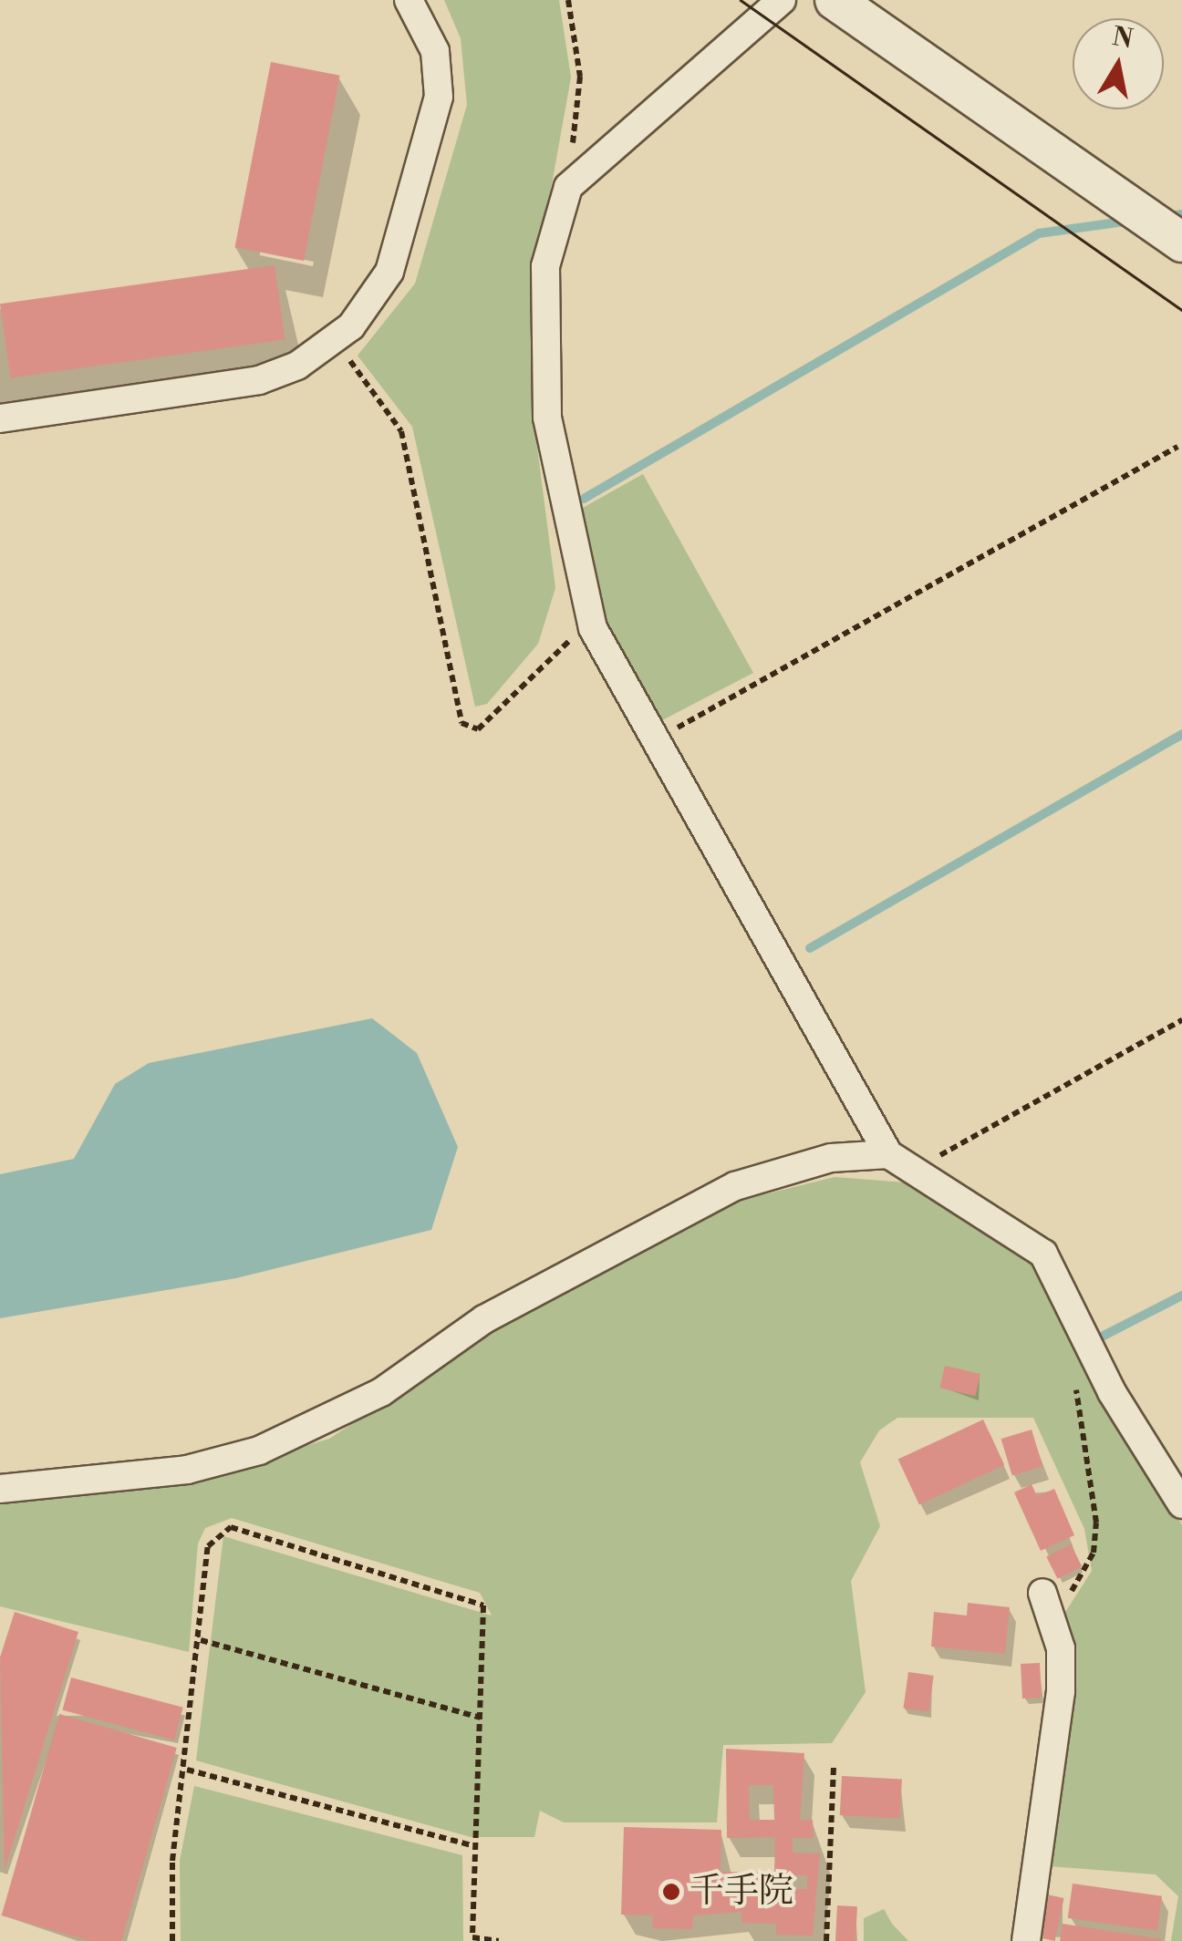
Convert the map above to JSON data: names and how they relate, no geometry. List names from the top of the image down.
{
  "places": ["千手院"],
  "north": "top"
}
